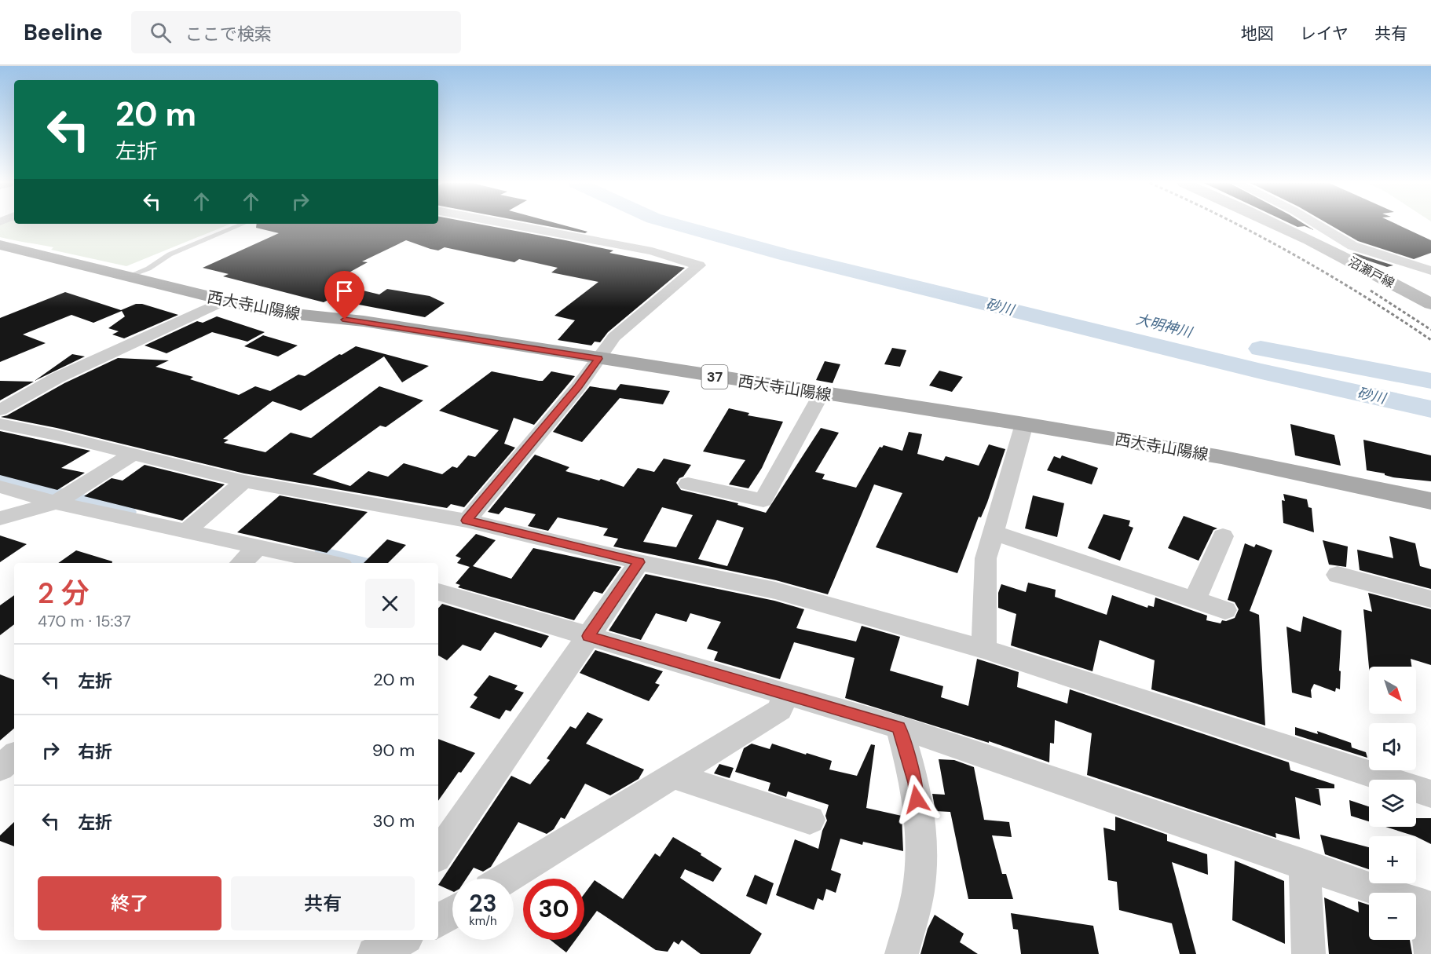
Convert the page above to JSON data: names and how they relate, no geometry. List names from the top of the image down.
{
  "streets": {
    "main road": ["沼瀬戸線", "西大寺山陽線", "37"]
  },
  "water": ["砂川", "大明神川"],
  "north": "bottom right",
  "page": {
    "header": "Beeline",
    "search": "ここで検索",
    "nav": ["地図", "レイヤ", "共有"],
    "turn": ["20 m", "左折"],
    "heading": ["2 分", "470 m · 15:37"],
    "list": [
      {
        "name": "左折",
        "value": "20 m"
      },
      {
        "name": "右折",
        "value": "90 m"
      },
      {
        "name": "左折",
        "value": "30 m"
      }
    ],
    "map_buttons": ["+", "−"],
    "buttons": ["終了", "共有"],
    "speed": "23 km/h",
    "limit": "30"
  }
}
